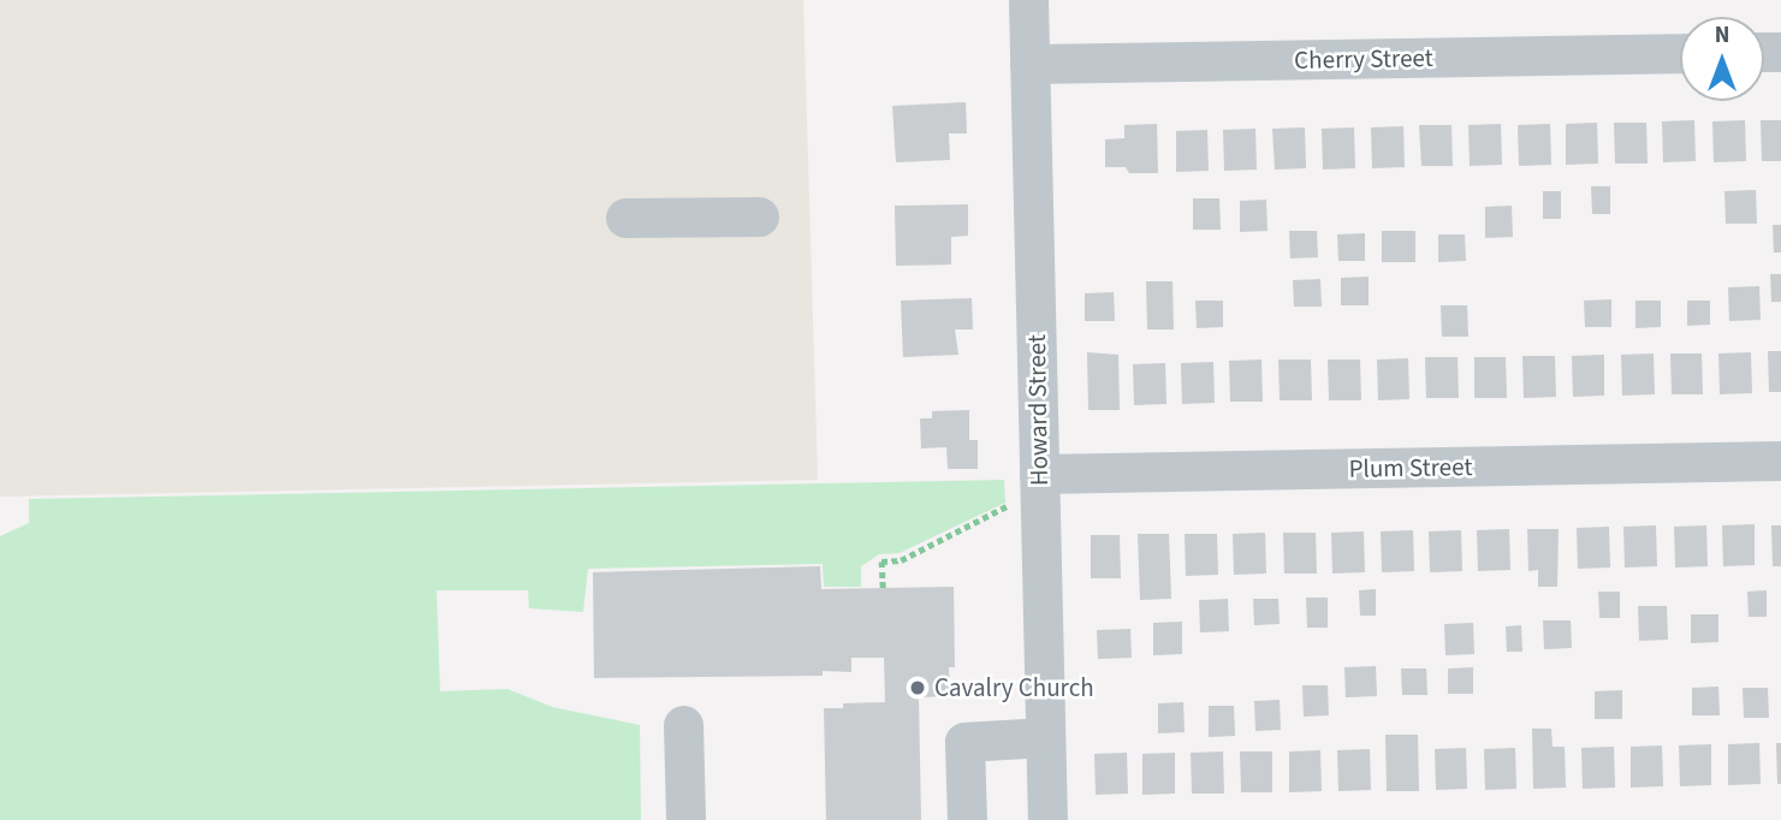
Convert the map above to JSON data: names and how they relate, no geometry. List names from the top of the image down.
{
  "streets": {
    "street": ["Cherry Street", "Howard Street", "Plum Street"]
  },
  "crossings": [
    ["Cherry Street", "Howard Street"],
    ["Howard Street", "Plum Street"]
  ],
  "places": ["Cavalry Church"],
  "north": "top"
}
